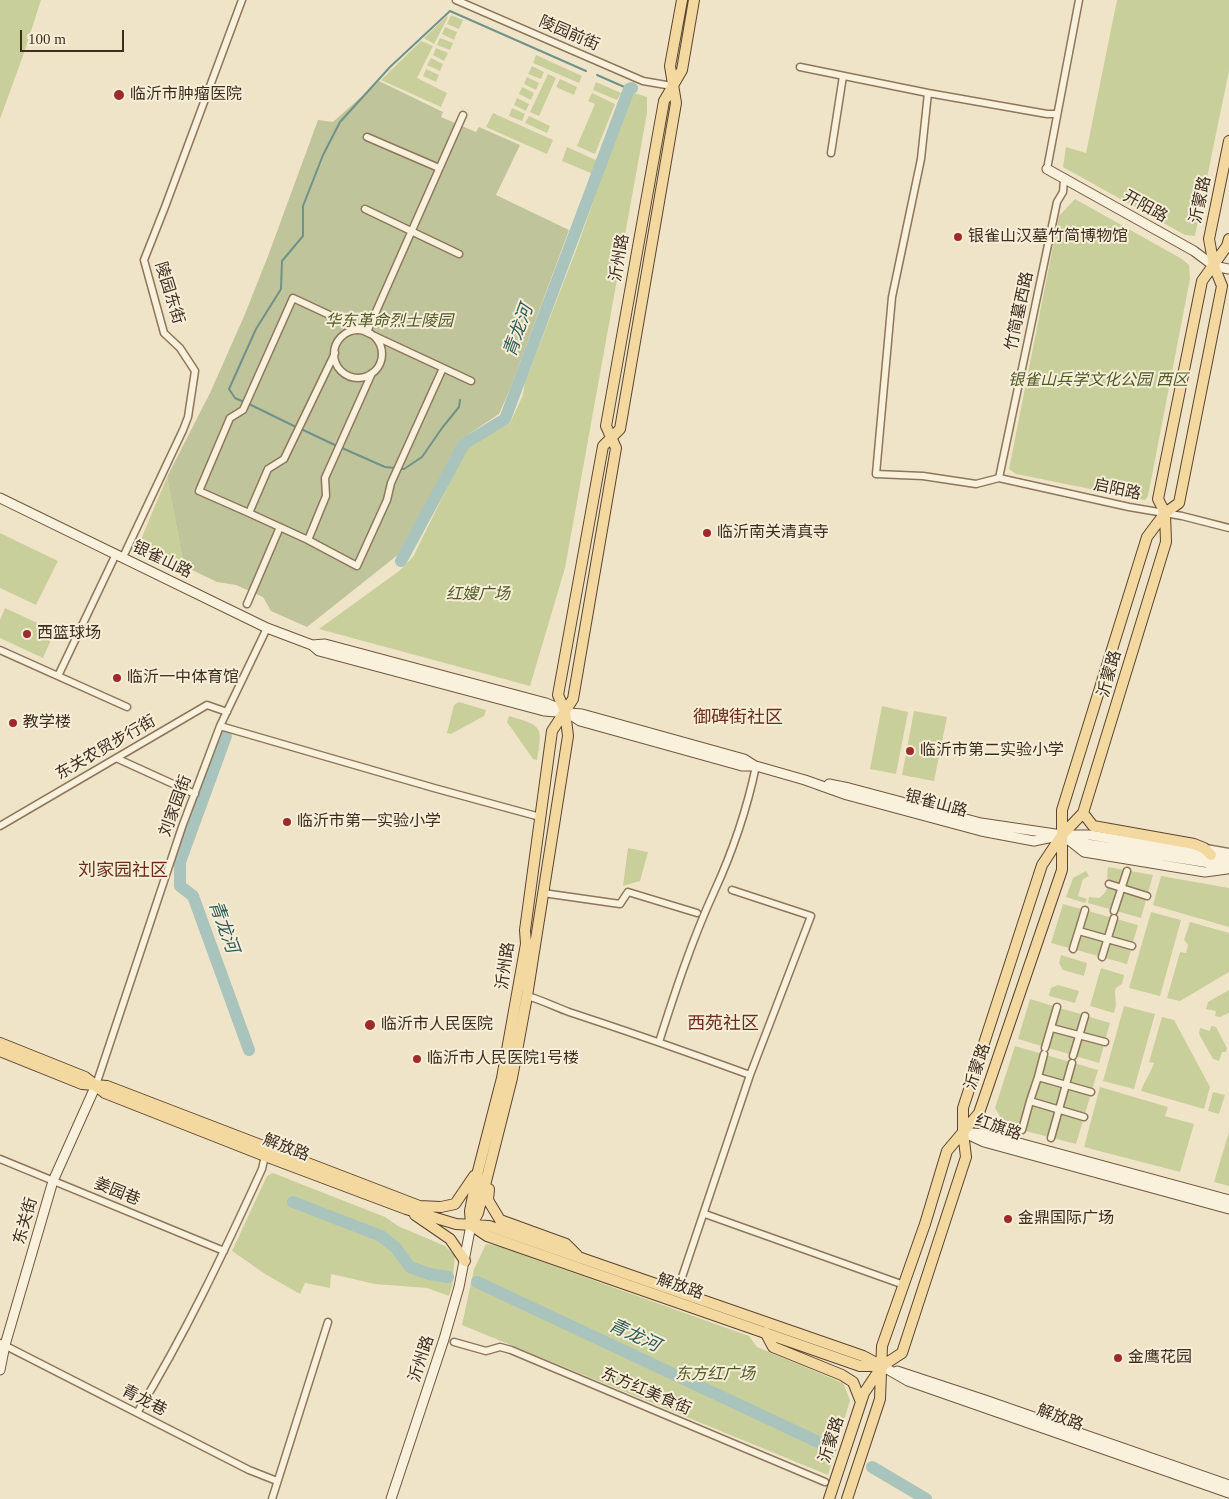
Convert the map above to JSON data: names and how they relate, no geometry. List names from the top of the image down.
{
  "streets": {
    "main road": [
      "沂蒙路",
      "开阳路",
      "沂州路",
      "银雀山路",
      "红旗路",
      "解放路",
      "东关街"
    ],
    "street": [
      "陵园前街",
      "陵园东街",
      "竹简墓西路",
      "启阳路",
      "东关农贸步行街",
      "刘家园街",
      "姜园巷",
      "东方红美食街",
      "青龙巷"
    ]
  },
  "crossings": [
    ["陵园前街", "沂州路"],
    ["沂蒙路", "开阳路"],
    ["沂蒙路", "启阳路"],
    ["沂蒙路", "银雀山路"],
    ["沂蒙路", "红旗路"],
    ["沂蒙路", "解放路"],
    ["开阳路", "竹简墓西路"],
    ["沂州路", "银雀山路"],
    ["沂州路", "解放路"],
    ["陵园东街", "银雀山路"],
    ["竹简墓西路", "启阳路"],
    ["银雀山路", "刘家园街"],
    ["东关农贸步行街", "刘家园街"],
    ["刘家园街", "解放路"],
    ["刘家园街", "东关街"],
    ["解放路", "东关街"],
    ["姜园巷", "东关街"],
    ["东关街", "青龙巷"]
  ],
  "districts": ["御碑街社区", "刘家园社区", "西苑社区"],
  "water": ["青龙河"],
  "parks": [
    "华东革命烈士陵园",
    "银雀山兵学文化公园 西区",
    "红嫂广场",
    "东方红广场"
  ],
  "places": [
    "临沂市肿瘤医院",
    "银雀山汉墓竹简博物馆",
    "临沂南关清真寺",
    "西篮球场",
    "临沂一中体育馆",
    "教学楼",
    "临沂市第二实验小学",
    "临沂市第一实验小学",
    "临沂市人民医院",
    "临沂市人民医院1号楼",
    "金鼎国际广场",
    "金鹰花园"
  ],
  "scale_bar": "100 m"
}
